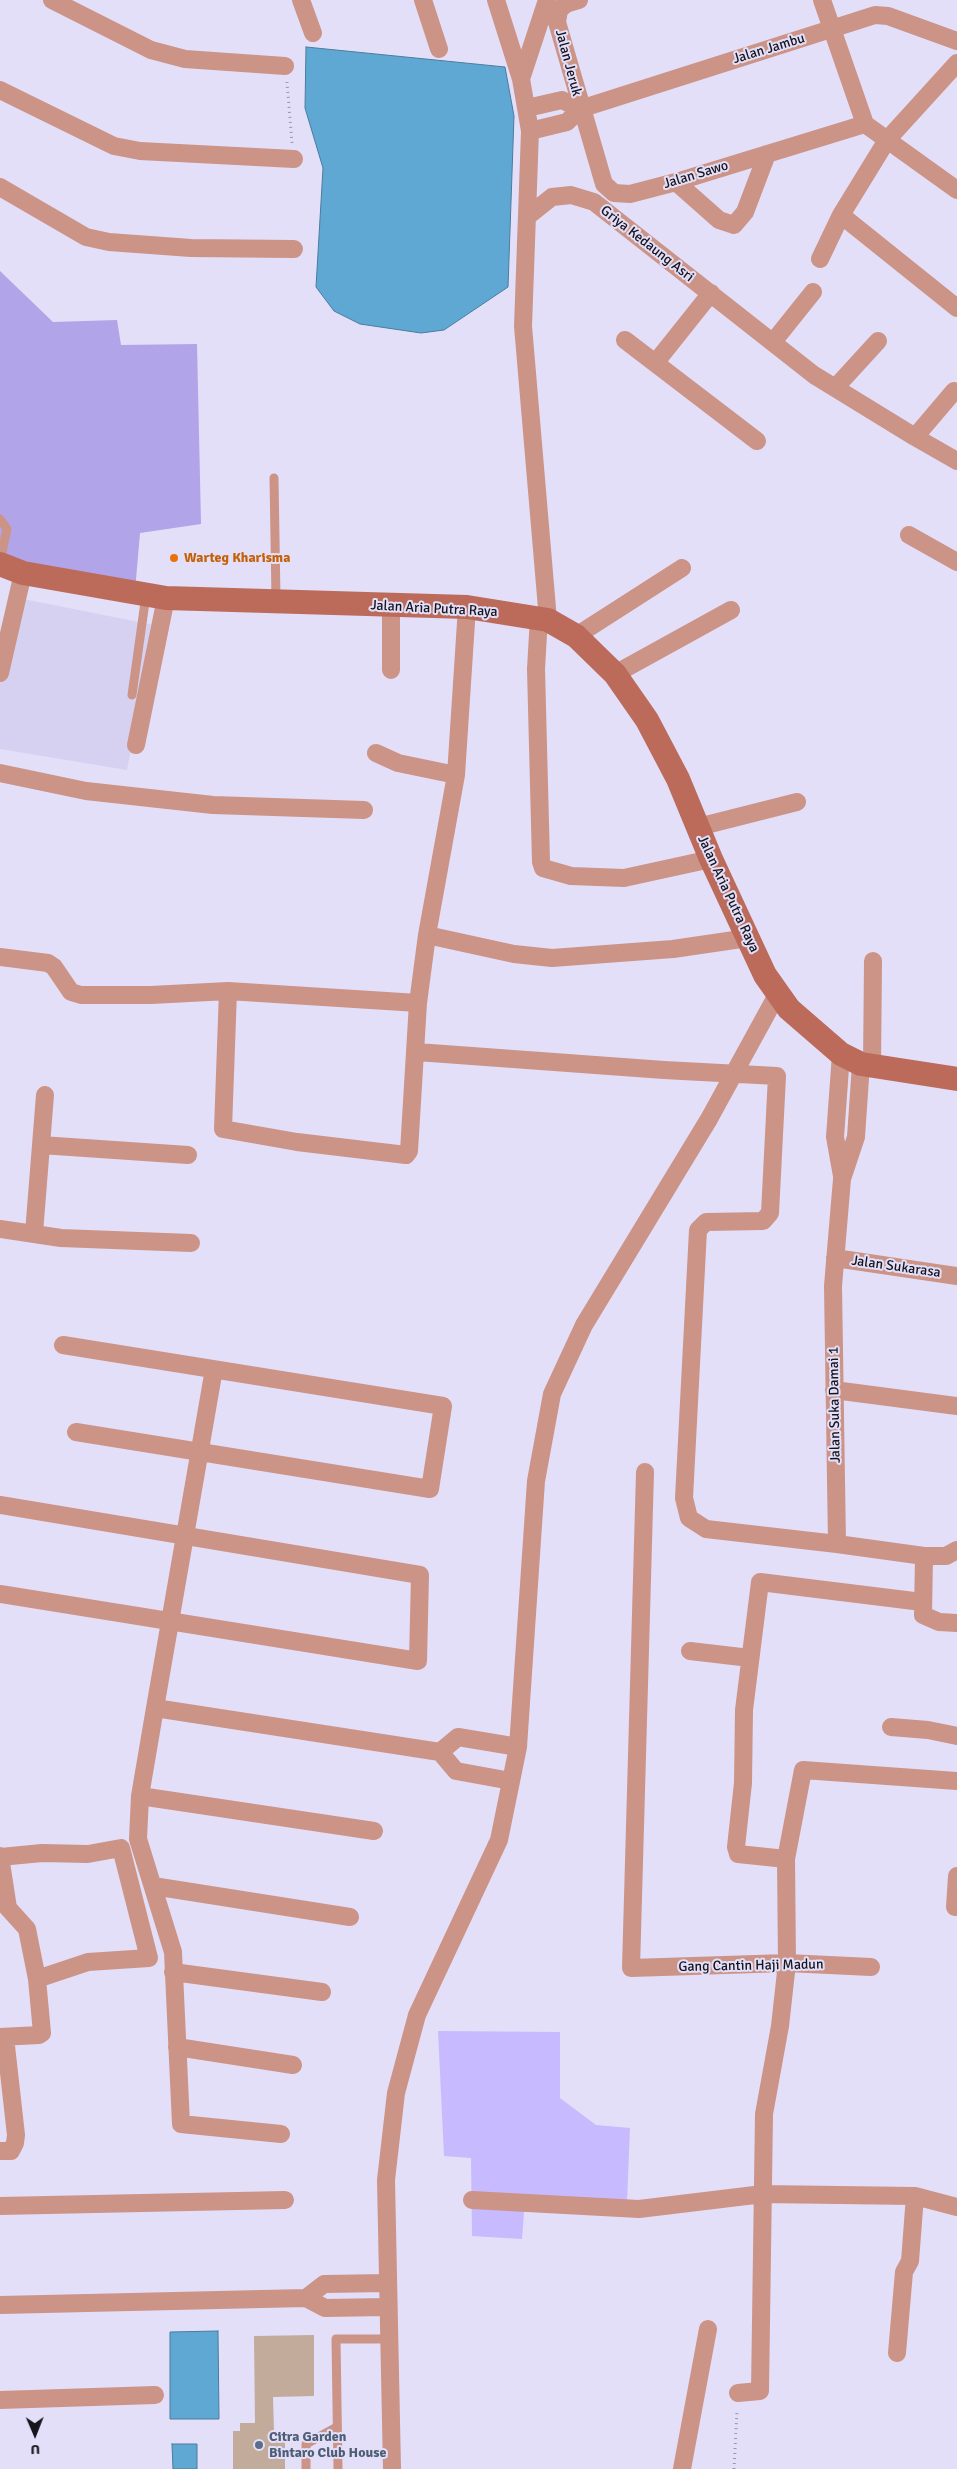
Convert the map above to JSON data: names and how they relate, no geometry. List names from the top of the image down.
{
  "streets": {
    "main road": ["Jalan Aria Putra Raya"],
    "street": [
      "Jalan Jambu",
      "Jalan Jeruk",
      "Jalan Sawo",
      "Griya Kedaung Asri",
      "Jalan Sukarasa",
      "Jalan Suka Damai 1",
      "Gang Cantin Haji Madun"
    ]
  },
  "crossings": [
    ["Jalan Jambu", "Jalan Jeruk"],
    ["Jalan Jambu", "Jalan Sawo"],
    ["Jalan Jeruk", "Jalan Sawo"],
    ["Jalan Aria Putra Raya", "Jalan Suka Damai 1"],
    ["Jalan Sukarasa", "Jalan Suka Damai 1"]
  ],
  "places": ["Warteg Kharisma", "Citra Garden Bintaro Club House"],
  "north": "bottom"
}
